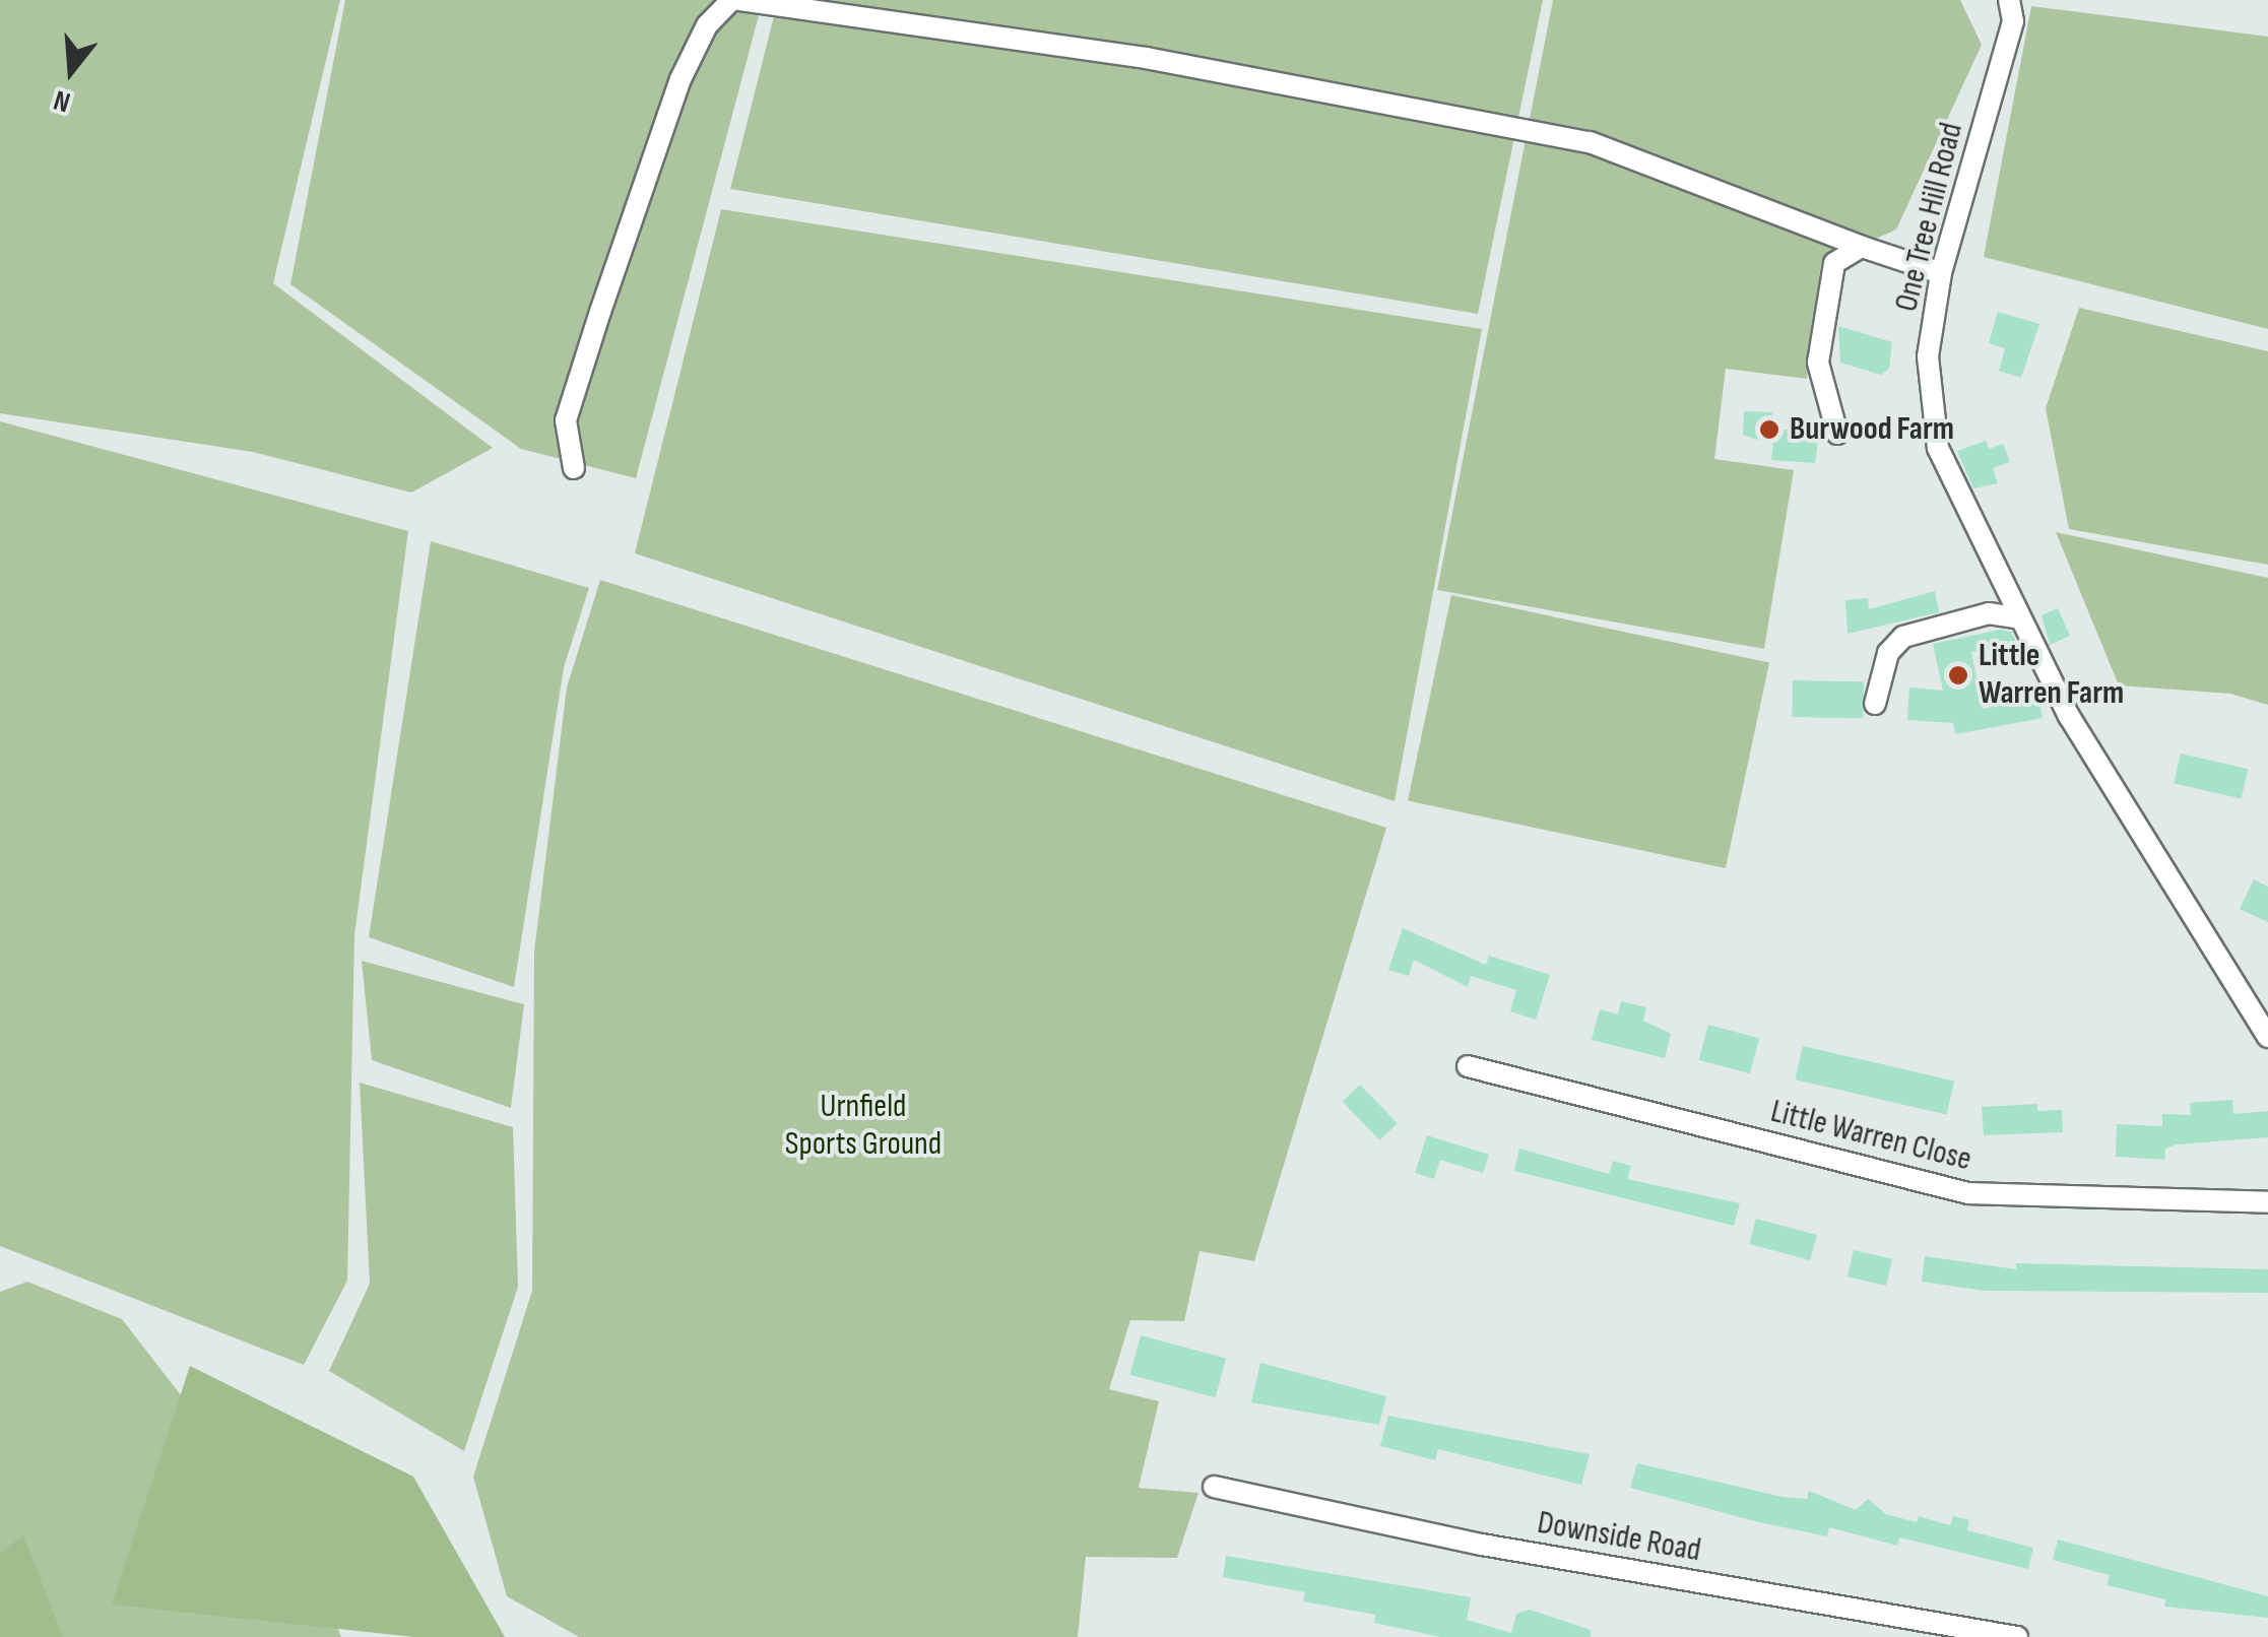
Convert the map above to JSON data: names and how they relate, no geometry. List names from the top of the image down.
{
  "streets": {
    "street": ["One Tree Hill Road", "Little Warren Close", "Downside Road"]
  },
  "parks": ["Urnfield Sports Ground"],
  "places": ["Burwood Farm", "Little Warren Farm"],
  "north": "bottom"
}
